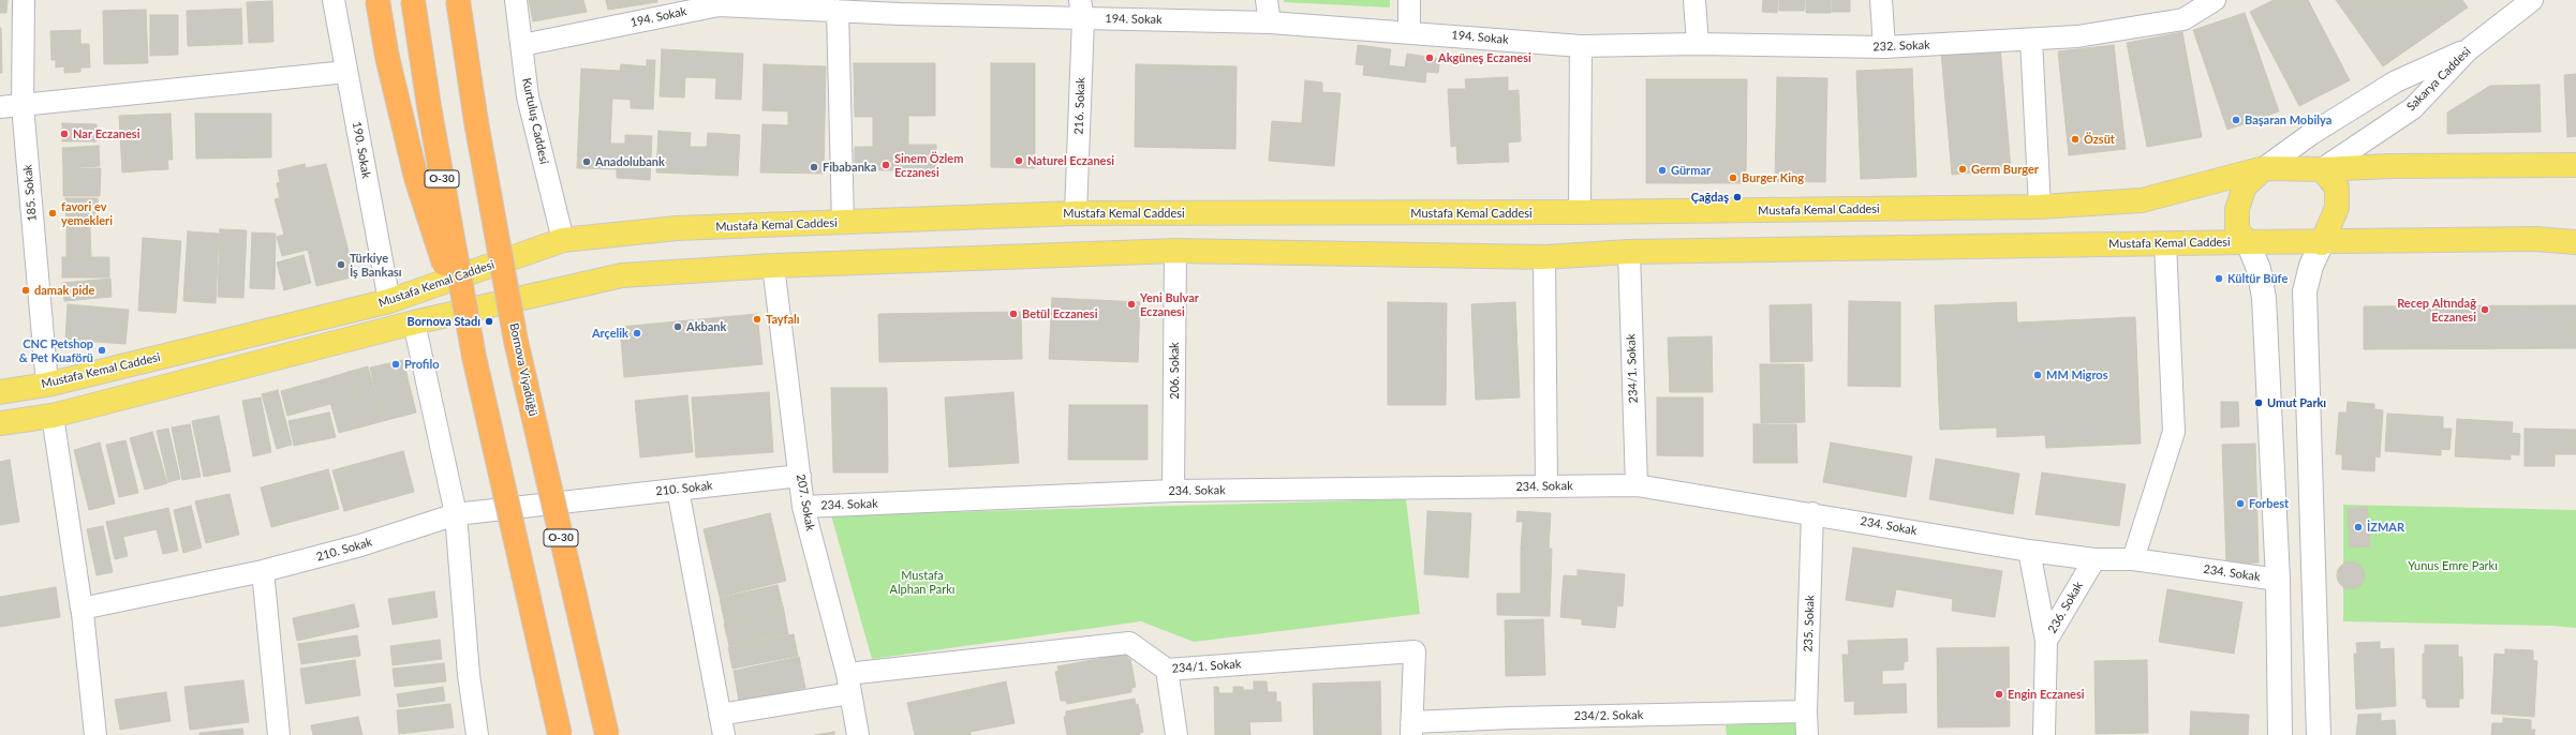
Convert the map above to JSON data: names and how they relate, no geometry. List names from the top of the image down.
{
  "streets": {
    "highway": ["O-30", "Bornova Viyadüğü"],
    "main road": ["Mustafa Kemal Caddesi"],
    "street": [
      "194. Sokak",
      "232. Sokak",
      "Sakarya Caddesi",
      "216. Sokak",
      "Kurtuluş Caddesi",
      "190. Sokak",
      "185. Sokak",
      "234/1. Sokak",
      "206. Sokak",
      "234. Sokak",
      "210. Sokak",
      "207. Sokak",
      "236. Sokak",
      "235. Sokak",
      "234/2. Sokak"
    ]
  },
  "crossings": [
    ["194. Sokak", "232. Sokak"],
    ["194. Sokak", "216. Sokak"],
    ["194. Sokak", "Kurtuluş Caddesi"],
    ["Sakarya Caddesi", "Mustafa Kemal Caddesi"],
    ["216. Sokak", "Mustafa Kemal Caddesi"],
    ["Kurtuluş Caddesi", "Mustafa Kemal Caddesi"],
    ["190. Sokak", "Mustafa Kemal Caddesi"],
    ["185. Sokak", "Mustafa Kemal Caddesi"],
    ["Mustafa Kemal Caddesi", "234/1. Sokak"],
    ["Mustafa Kemal Caddesi", "206. Sokak"],
    ["Mustafa Kemal Caddesi", "207. Sokak"],
    ["234/1. Sokak", "234. Sokak"],
    ["234/1. Sokak", "207. Sokak"],
    ["234/1. Sokak", "234/2. Sokak"],
    ["206. Sokak", "234. Sokak"],
    ["234. Sokak", "207. Sokak"],
    ["234. Sokak", "236. Sokak"],
    ["234. Sokak", "235. Sokak"],
    ["210. Sokak", "207. Sokak"],
    ["235. Sokak", "234/2. Sokak"]
  ],
  "parks": ["Yunus Emre Parkı", "Mustafa Alphan Parkı"],
  "places": [
    "Akgüneş Eczanesi",
    "Başaran Mobilya",
    "Nar Eczanesi",
    "Özsüt",
    "Naturel Eczanesi",
    "Anadolubank",
    "Sinem Özlem Eczanesi",
    "Fibabanka",
    "Germ Burger",
    "Gürmar",
    "Burger King",
    "Çağdaş",
    "favori ev yemekleri",
    "Türkiye İş Bankası",
    "Kültür Büfe",
    "damak pide",
    "Yeni Bulvar Eczanesi",
    "Recep Altındağ Eczanesi",
    "Betül Eczanesi",
    "Tayfalı",
    "Bornova Stadı",
    "Akbank",
    "Arçelik",
    "CNC Petshop & Pet Kuaförü",
    "Profilo",
    "MM Migros",
    "Umut Parkı",
    "Forbest",
    "İZMAR",
    "Engin Eczanesi"
  ]
}
